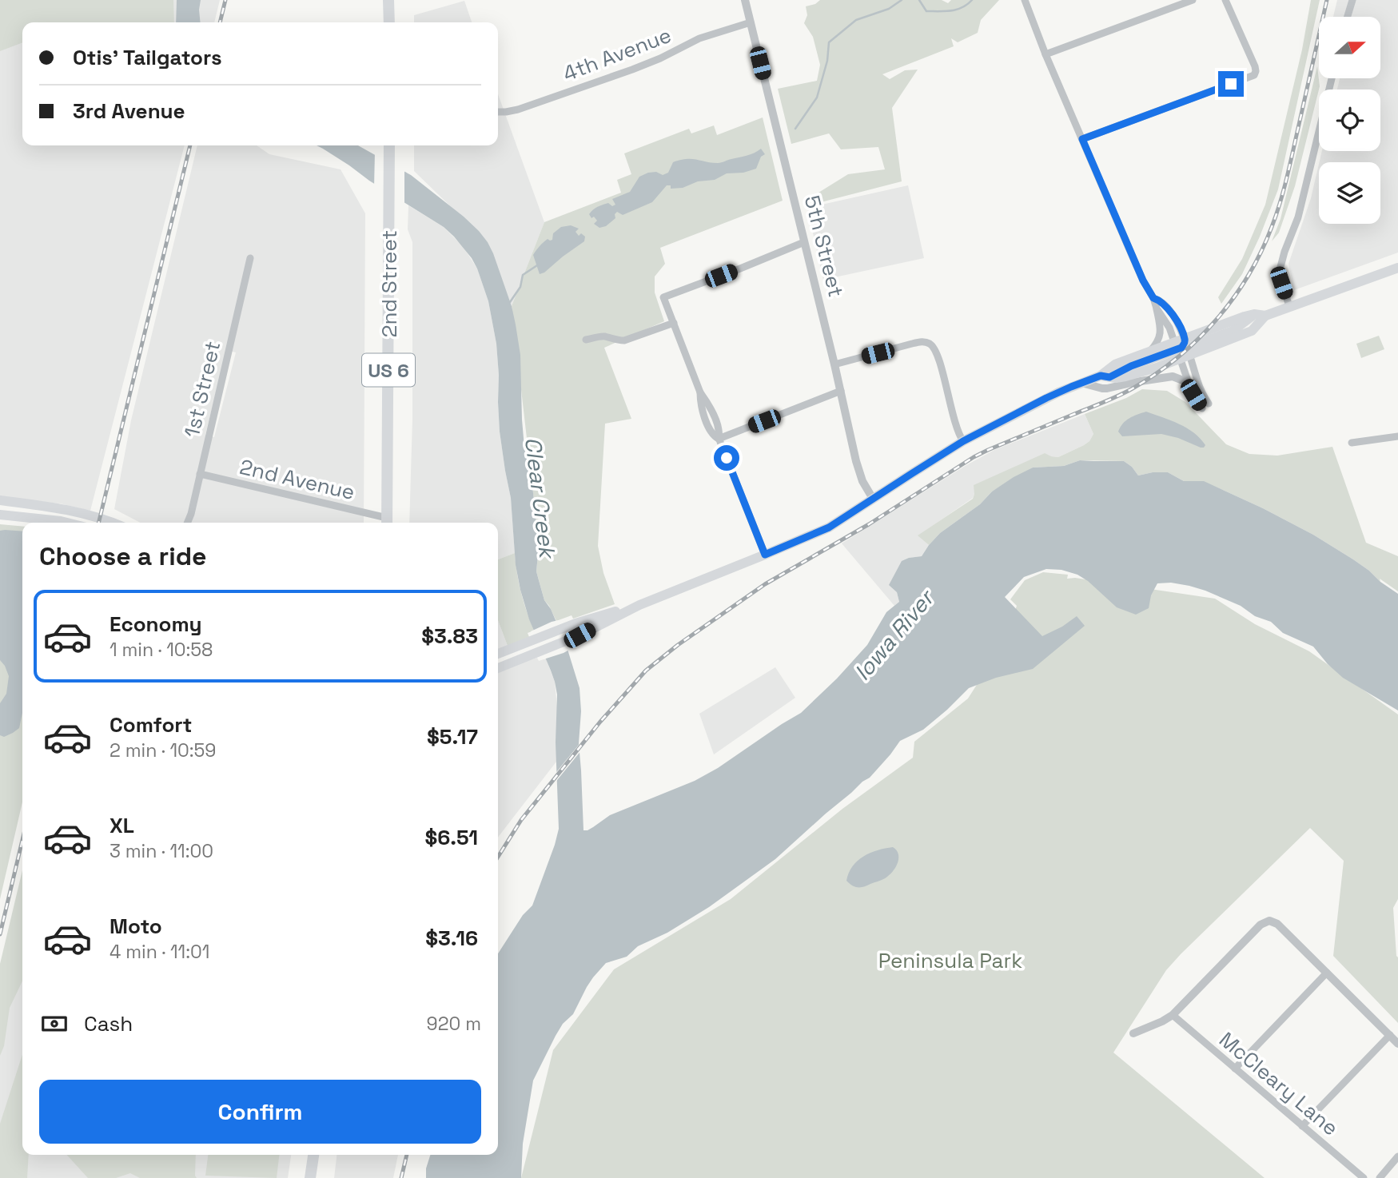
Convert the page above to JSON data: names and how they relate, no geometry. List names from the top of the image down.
{
  "streets": {
    "main road": ["2nd Street", "US 6"],
    "street": [
      "4th Avenue",
      "5th Street",
      "1st Street",
      "2nd Avenue",
      "McCleary Lane"
    ]
  },
  "crossings": [
    ["4th Avenue", "5th Street"],
    ["2nd Street", "2nd Avenue"],
    ["1st Street", "2nd Avenue"]
  ],
  "water": ["Clear Creek", "Iowa River"],
  "parks": ["Peninsula Park"],
  "north": "right",
  "page": {
    "banner": ["Otis' Tailgators", "3rd Avenue"],
    "heading": "Choose a ride",
    "list": [
      {
        "name": "Economy",
        "note": "1 min · 10:58",
        "value": "$3.83"
      },
      {
        "name": "Comfort",
        "note": "2 min · 10:59",
        "value": "$5.17"
      },
      {
        "name": "XL",
        "note": "3 min · 11:00",
        "value": "$6.51"
      },
      {
        "name": "Moto",
        "note": "4 min · 11:01",
        "value": "$3.16"
      }
    ],
    "pay": ["Cash", "920 m"],
    "buttons": "Confirm"
  }
}
